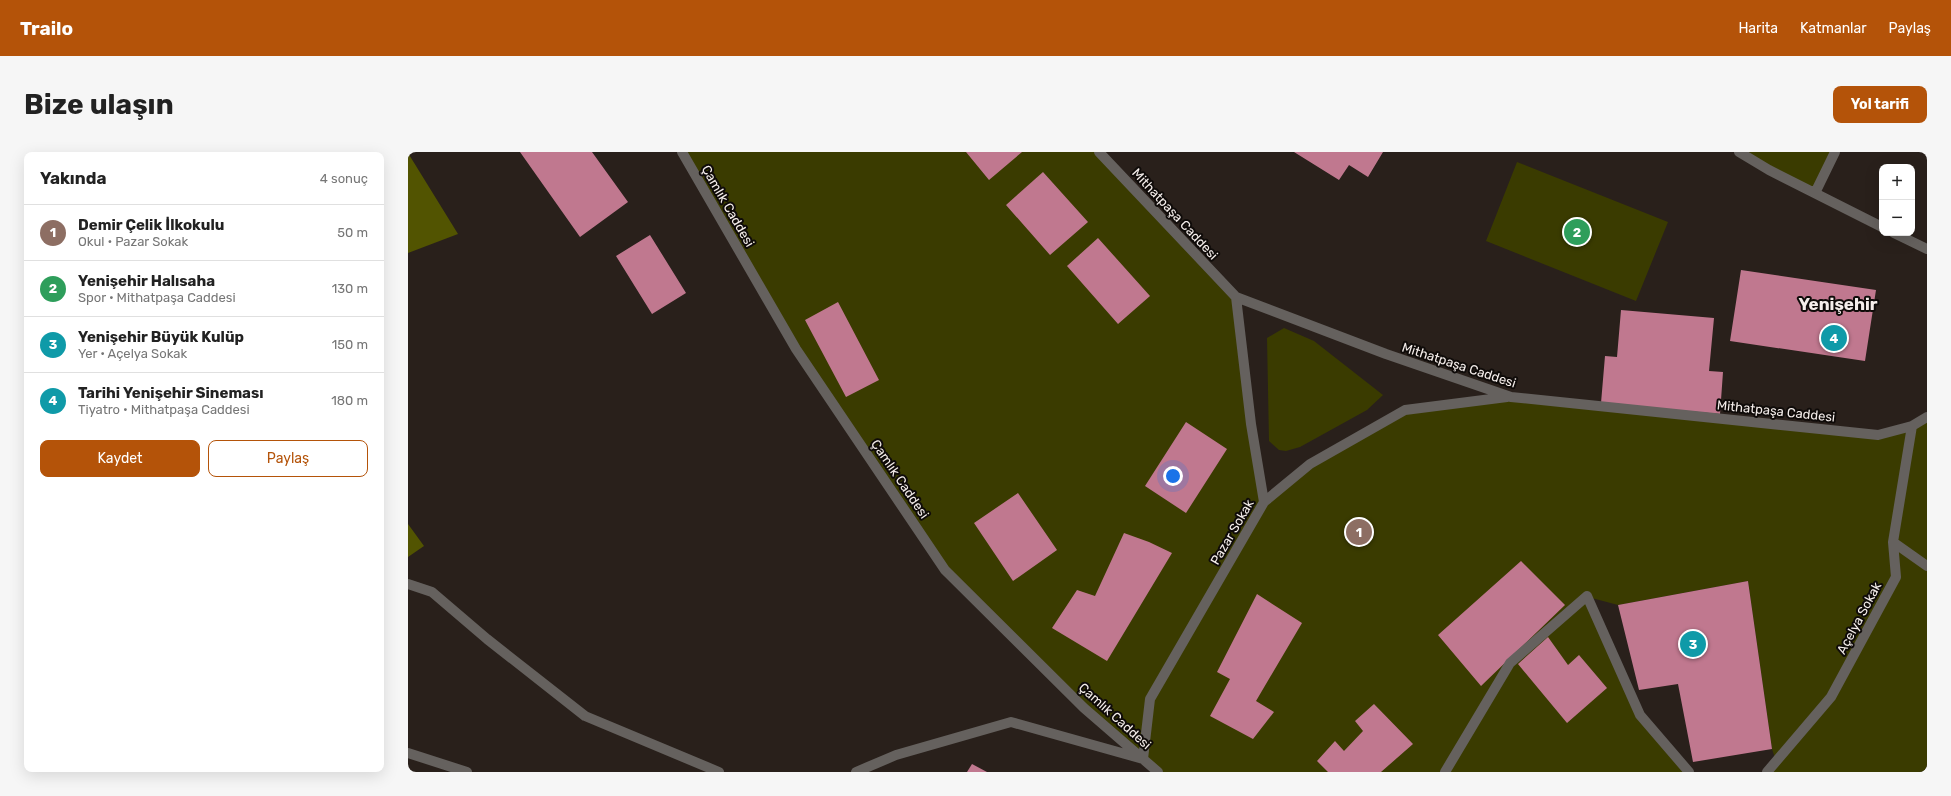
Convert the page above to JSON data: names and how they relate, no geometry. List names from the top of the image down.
{
  "streets": {
    "street": [
      "Çamlık Caddesi",
      "Mithatpaşa Caddesi",
      "Pazar Sokak",
      "Açelya Sokak"
    ]
  },
  "crossings": [
    ["Çamlık Caddesi", "Pazar Sokak"],
    ["Mithatpaşa Caddesi", "Pazar Sokak"],
    ["Mithatpaşa Caddesi", "Açelya Sokak"]
  ],
  "districts": ["Yenişehir"],
  "page": {
    "header": "Trailo",
    "nav": ["Harita", "Katmanlar", "Paylaş"],
    "buttons": [
      "Yol tarifi",
      ["Kaydet", "Paylaş"]
    ],
    "title": "Bize ulaşın",
    "heading": ["Yakında", "4 sonuç"],
    "map_buttons": ["+", "−"],
    "list": [
      {
        "mark": "1",
        "name": "Demir Çelik İlkokulu",
        "note": "Okul · Pazar Sokak",
        "value": "50 m"
      },
      {
        "mark": "2",
        "name": "Yenişehir Halısaha",
        "note": "Spor · Mithatpaşa Caddesi",
        "value": "130 m"
      },
      {
        "mark": "3",
        "name": "Yenişehir Büyük Kulüp",
        "note": "Yer · Açelya Sokak",
        "value": "150 m"
      },
      {
        "mark": "4",
        "name": "Tarihi Yenişehir Sineması",
        "note": "Tiyatro · Mithatpaşa Caddesi",
        "value": "180 m"
      }
    ],
    "pins": [
      "2",
      "4",
      "1",
      "3"
    ]
  }
}
